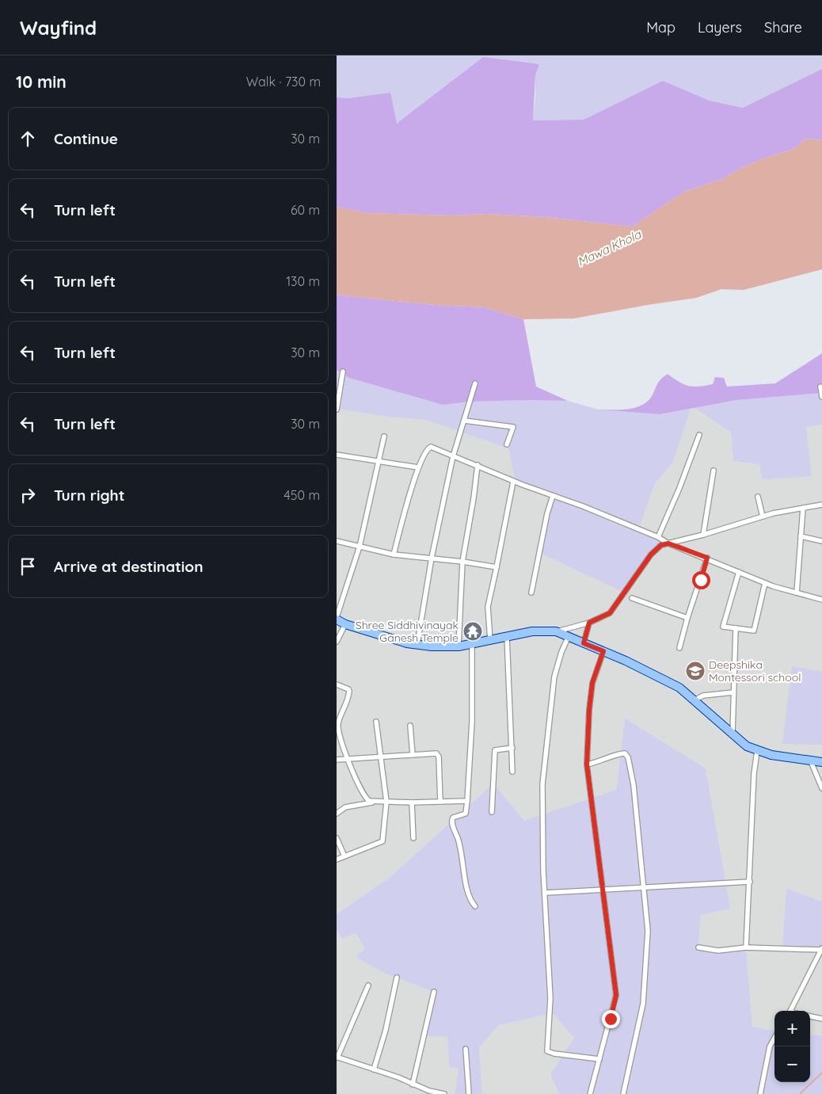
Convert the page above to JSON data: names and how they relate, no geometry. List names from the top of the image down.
{
  "water": ["Mawa Khola"],
  "places": {
    "temple": ["Shree Siddhivinayak Ganesh Temple"],
    "school or university": ["Deepshika Montessori school"]
  },
  "page": {
    "header": "Wayfind",
    "nav": ["Map", "Layers", "Share"],
    "heading": ["10 min", "Walk · 730 m"],
    "list": [
      ["Continue", "30 m"],
      ["Turn left", "60 m"],
      ["Turn left", "130 m"],
      ["Turn left", "30 m"],
      ["Turn left", "30 m"],
      ["Turn right", "450 m"],
      "Arrive at destination"
    ],
    "map_buttons": ["+", "−"]
  }
}
